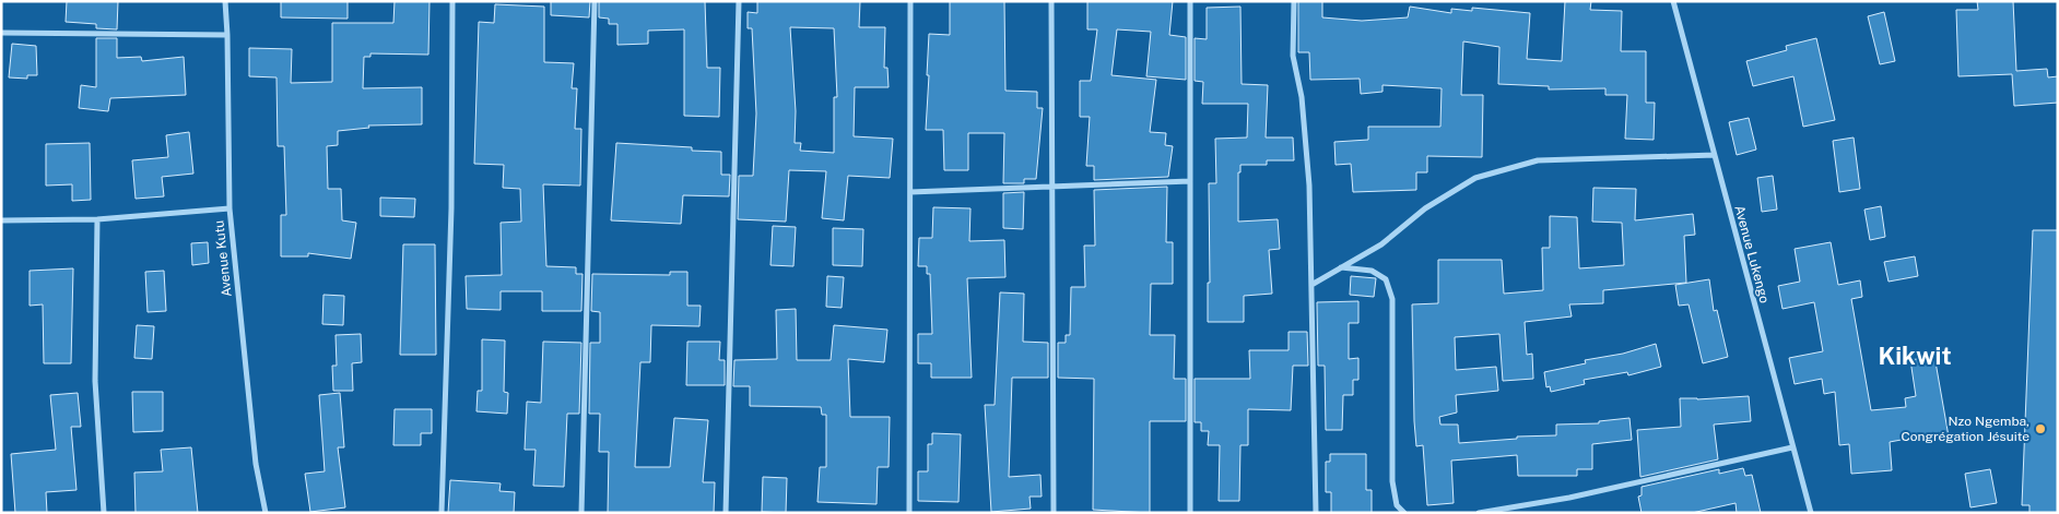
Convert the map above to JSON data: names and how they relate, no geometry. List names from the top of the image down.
{
  "streets": {
    "street": ["Avenue Lukengo", "Avenue Kutu"]
  },
  "districts": ["Kikwit"],
  "places": ["Nzo Ngemba, Congrégation Jésuite"]
}
